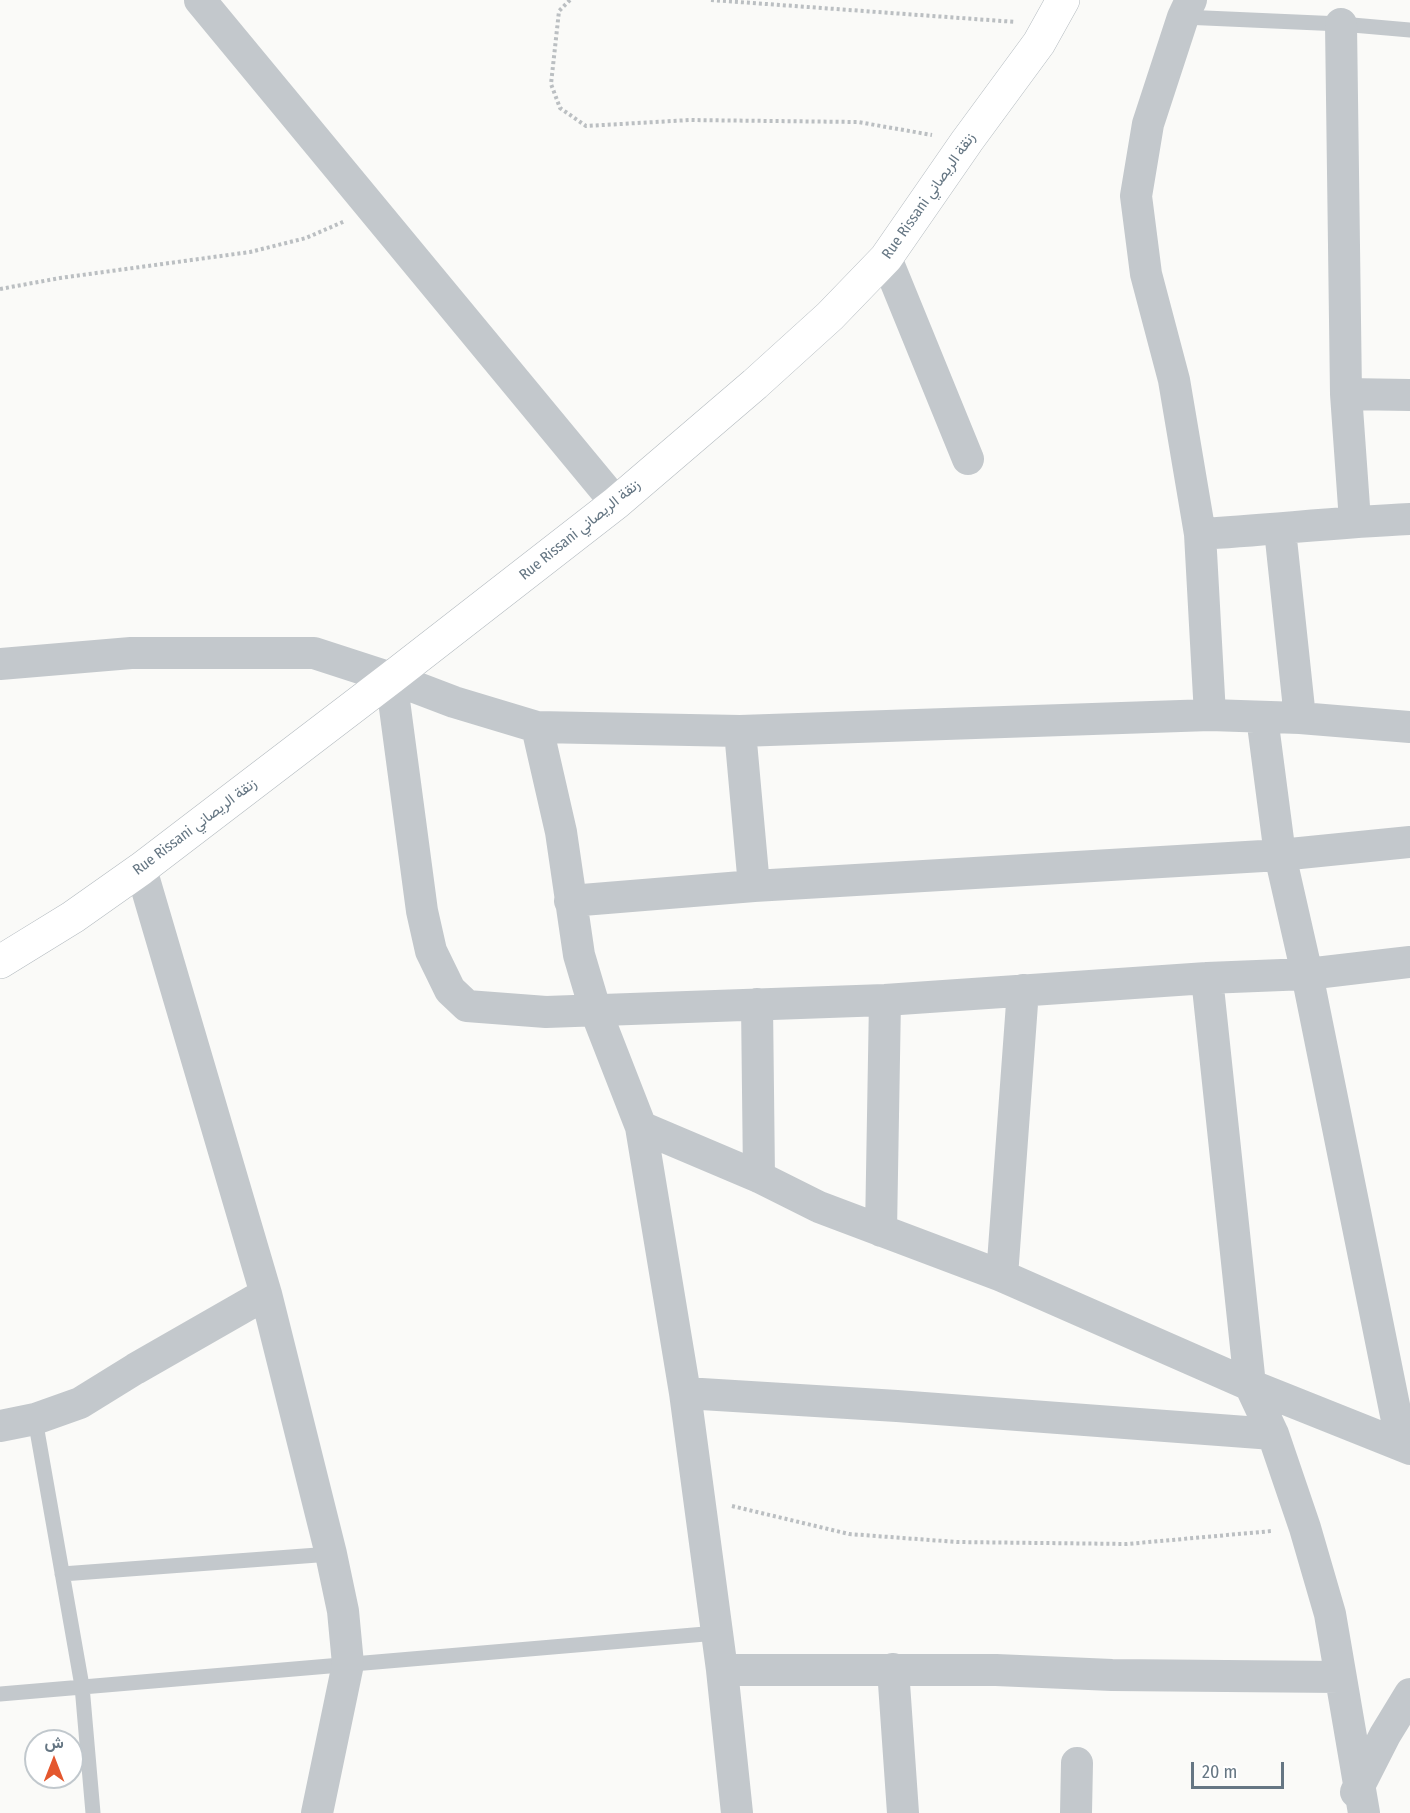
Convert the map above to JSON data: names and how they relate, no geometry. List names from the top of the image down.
{
  "streets": {
    "main road": ["Rue Rissani زنقة الريصاني"]
  },
  "scale_bar": "20 m",
  "north": "top"
}
